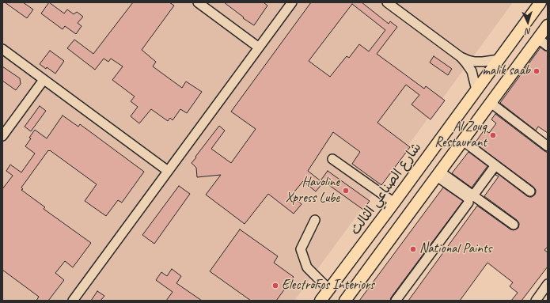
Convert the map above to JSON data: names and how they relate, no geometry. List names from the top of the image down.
{
  "streets": {
    "main road": ["شارع الصناعي الثالث"]
  },
  "places": [
    "malik saab",
    "Al Zouq Restaurant",
    "Havoline Xpress Lube",
    "National Paints",
    "ElectroFos Interiors"
  ],
  "north": "bottom"
}
